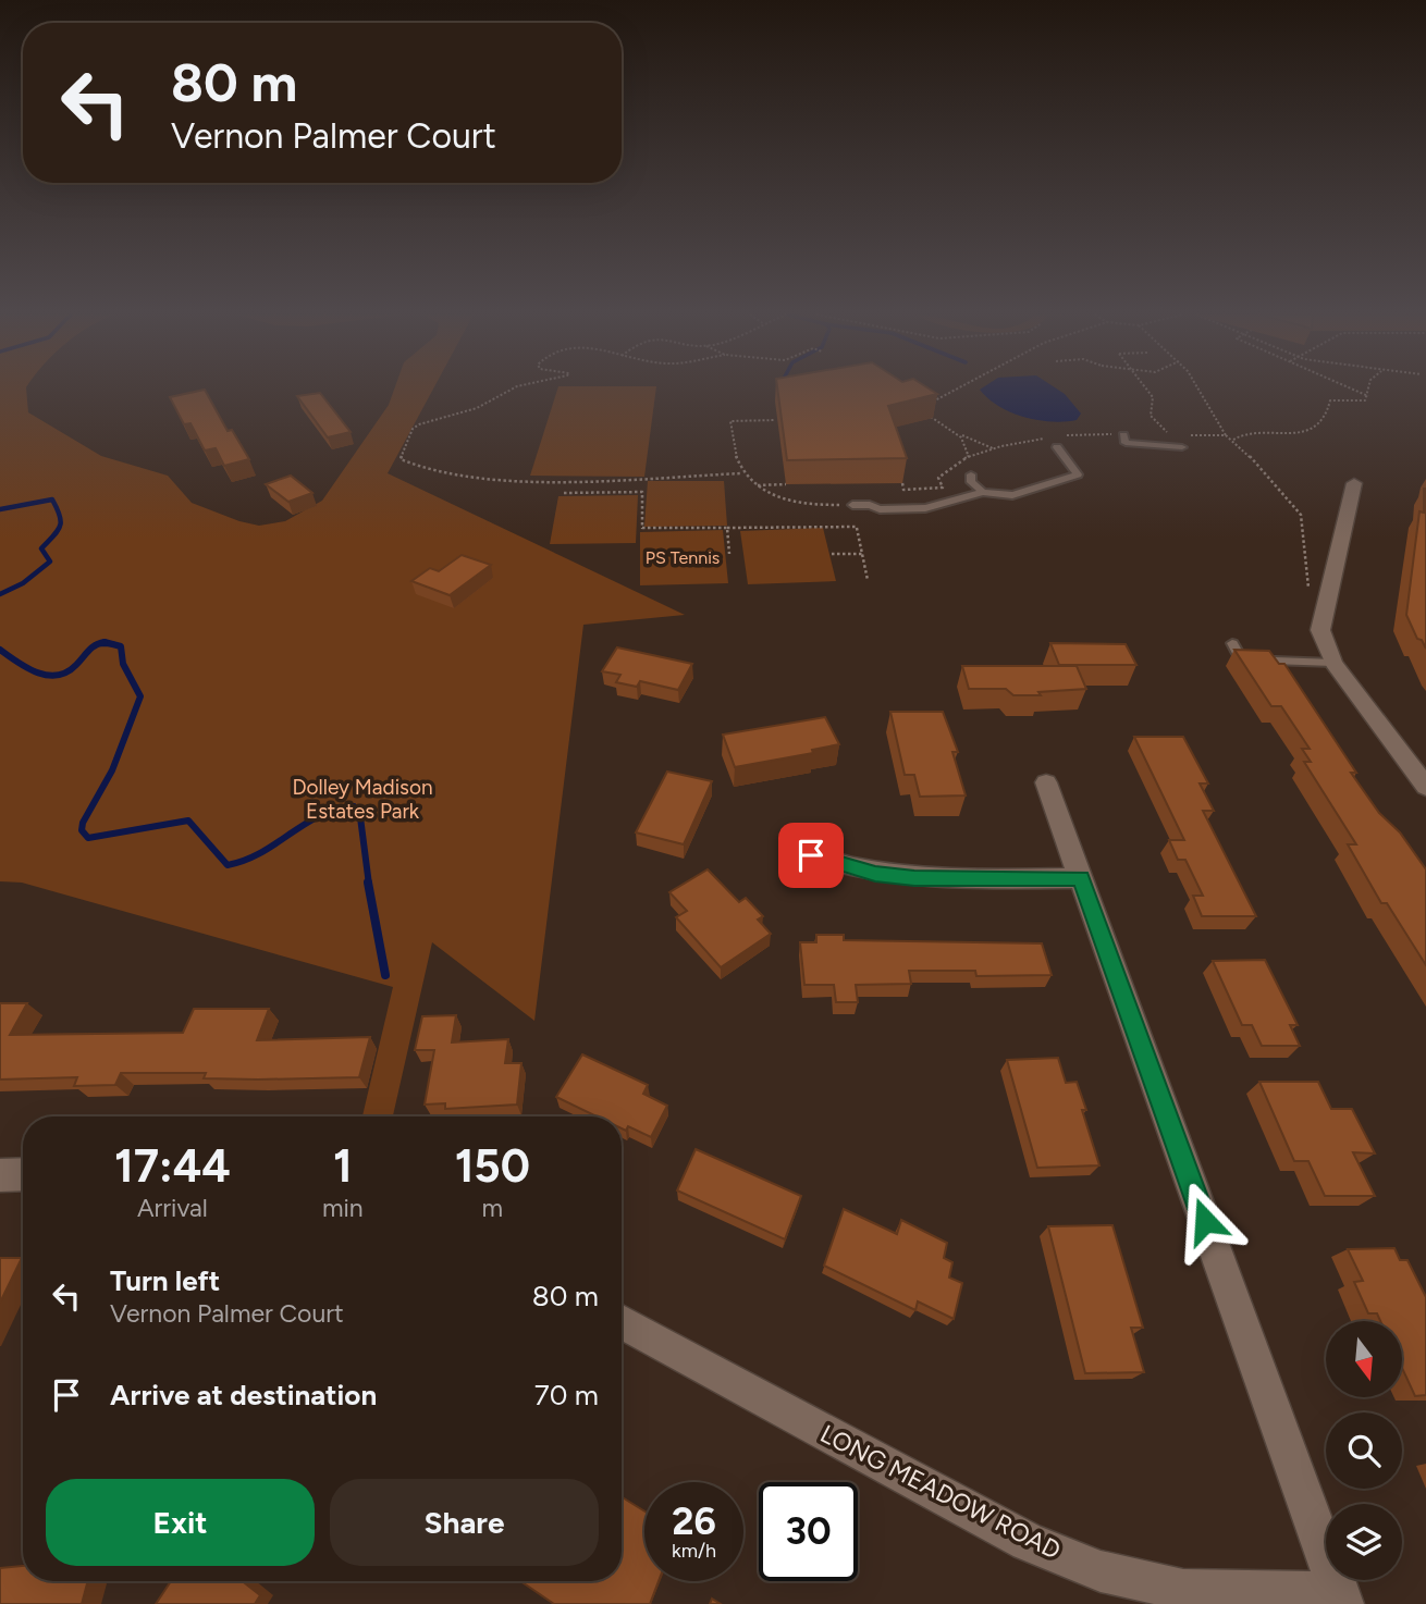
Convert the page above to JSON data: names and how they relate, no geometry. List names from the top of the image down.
{
  "streets": {
    "street": ["LONG MEADOW ROAD"]
  },
  "parks": ["PS Tennis", "Dolley Madison Estates Park"],
  "north": "bottom",
  "page": {
    "turn": ["80 m", "Vernon Palmer Court"],
    "eta": [
      "17:44",
      "Arrival",
      "1",
      "min",
      "150",
      "m"
    ],
    "list": [
      {
        "name": "Turn left",
        "note": "Vernon Palmer Court",
        "value": "80 m"
      },
      {
        "name": "Arrive at destination",
        "value": "70 m"
      }
    ],
    "buttons": ["Exit", "Share"],
    "speed": "26 km/h",
    "limit": "30"
  }
}
